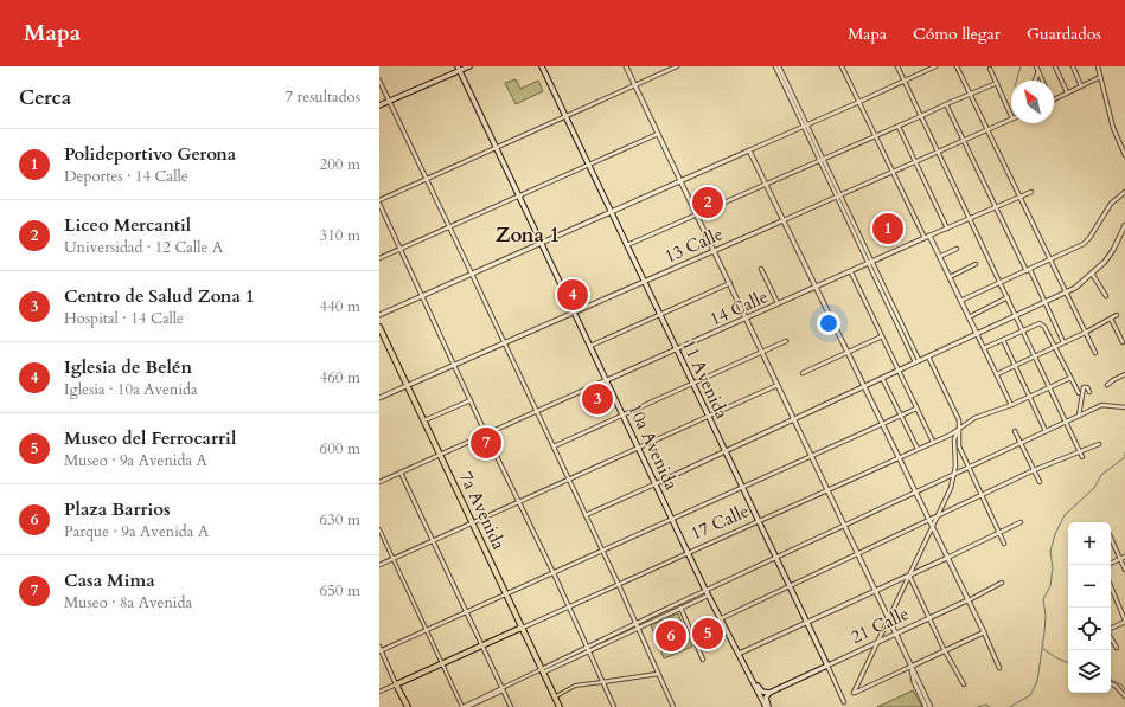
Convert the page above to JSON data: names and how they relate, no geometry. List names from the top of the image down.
{
  "streets": {
    "main road": [
      "11 Avenida",
      "10a Avenida",
      "7a Avenida",
      "17 Calle",
      "21 Calle"
    ],
    "street": ["13 Calle", "14 Calle"]
  },
  "crossings": [
    ["13 Calle", "11 Avenida"],
    ["13 Calle", "10a Avenida"],
    ["13 Calle", "7a Avenida"],
    ["14 Calle", "11 Avenida"],
    ["14 Calle", "10a Avenida"],
    ["14 Calle", "7a Avenida"],
    ["11 Avenida", "17 Calle"],
    ["11 Avenida", "21 Calle"],
    ["10a Avenida", "17 Calle"],
    ["10a Avenida", "21 Calle"],
    ["7a Avenida", "17 Calle"]
  ],
  "districts": ["Zona 1"],
  "north": "top left",
  "page": {
    "header": "Mapa",
    "nav": ["Mapa", "Cómo llegar", "Guardados"],
    "heading": ["Cerca", "7 resultados"],
    "list": [
      {
        "mark": "1",
        "name": "Polideportivo Gerona",
        "note": "Deportes · 14 Calle",
        "value": "200 m"
      },
      {
        "mark": "2",
        "name": "Liceo Mercantil",
        "note": "Universidad · 12 Calle A",
        "value": "310 m"
      },
      {
        "mark": "3",
        "name": "Centro de Salud Zona 1",
        "note": "Hospital · 14 Calle",
        "value": "440 m"
      },
      {
        "mark": "4",
        "name": "Iglesia de Belén",
        "note": "Iglesia · 10a Avenida",
        "value": "460 m"
      },
      {
        "mark": "5",
        "name": "Museo del Ferrocarril",
        "note": "Museo · 9a Avenida A",
        "value": "600 m"
      },
      {
        "mark": "6",
        "name": "Plaza Barrios",
        "note": "Parque · 9a Avenida A",
        "value": "630 m"
      },
      {
        "mark": "7",
        "name": "Casa Mima",
        "note": "Museo · 8a Avenida",
        "value": "650 m"
      }
    ],
    "pins": [
      "2",
      "1",
      "4",
      "3",
      "7",
      "5",
      "6"
    ],
    "map_buttons": ["+", "−"]
  }
}
